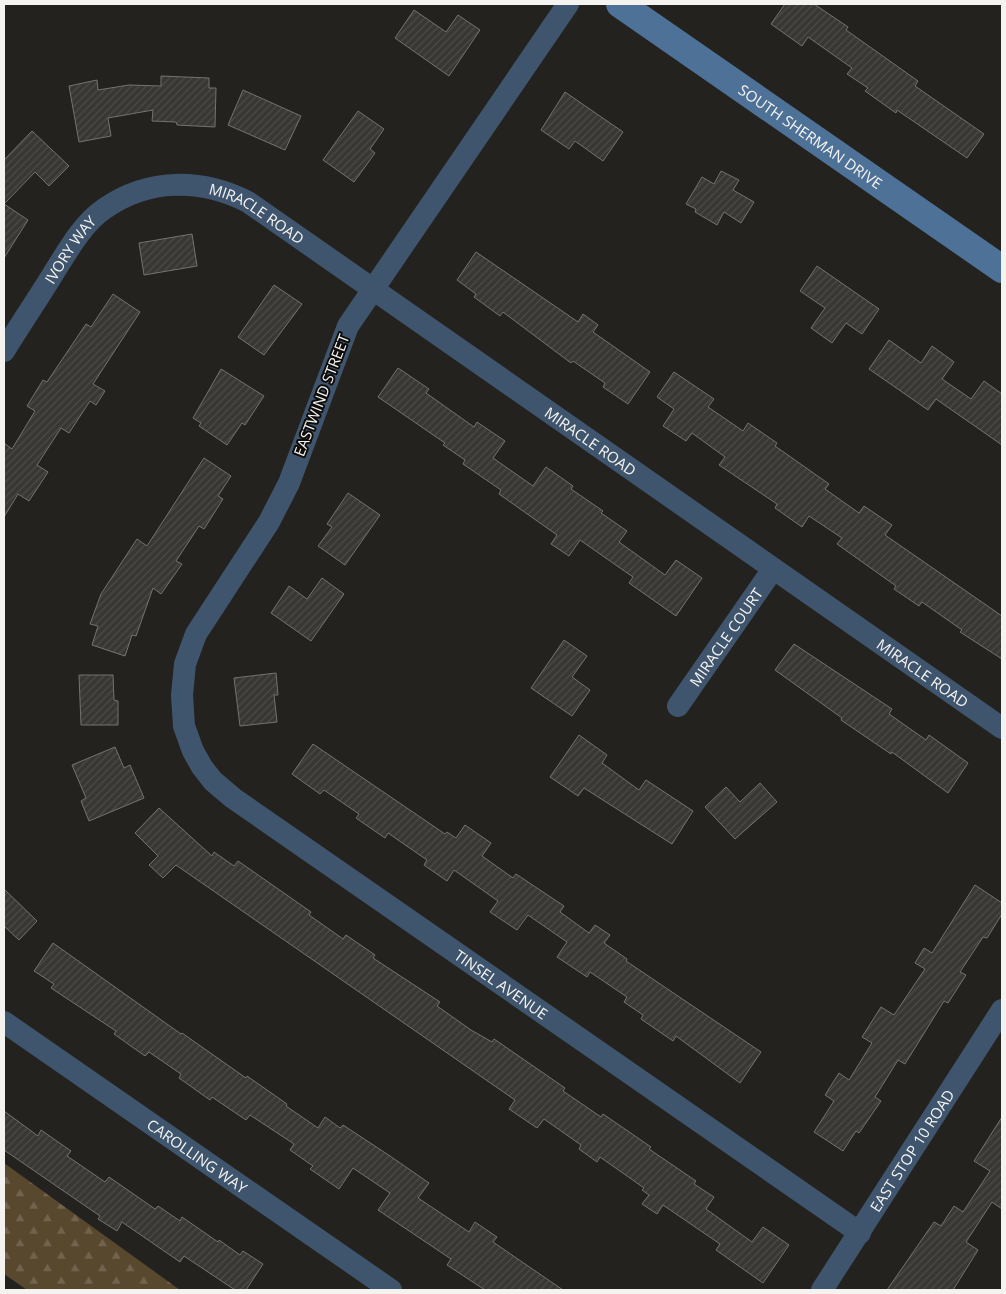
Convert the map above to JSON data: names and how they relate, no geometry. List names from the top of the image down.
{
  "streets": {
    "street": [
      "SOUTH SHERMAN DRIVE",
      "MIRACLE ROAD",
      "IVORY WAY",
      "EASTWIND STREET",
      "MIRACLE COURT",
      "TINSEL AVENUE",
      "EAST STOP 10 ROAD",
      "CAROLLING WAY"
    ]
  },
  "crossings": [
    ["MIRACLE ROAD", "IVORY WAY"],
    ["MIRACLE ROAD", "EASTWIND STREET"],
    ["MIRACLE ROAD", "MIRACLE COURT"],
    ["EASTWIND STREET", "TINSEL AVENUE"],
    ["TINSEL AVENUE", "EAST STOP 10 ROAD"]
  ]
}
